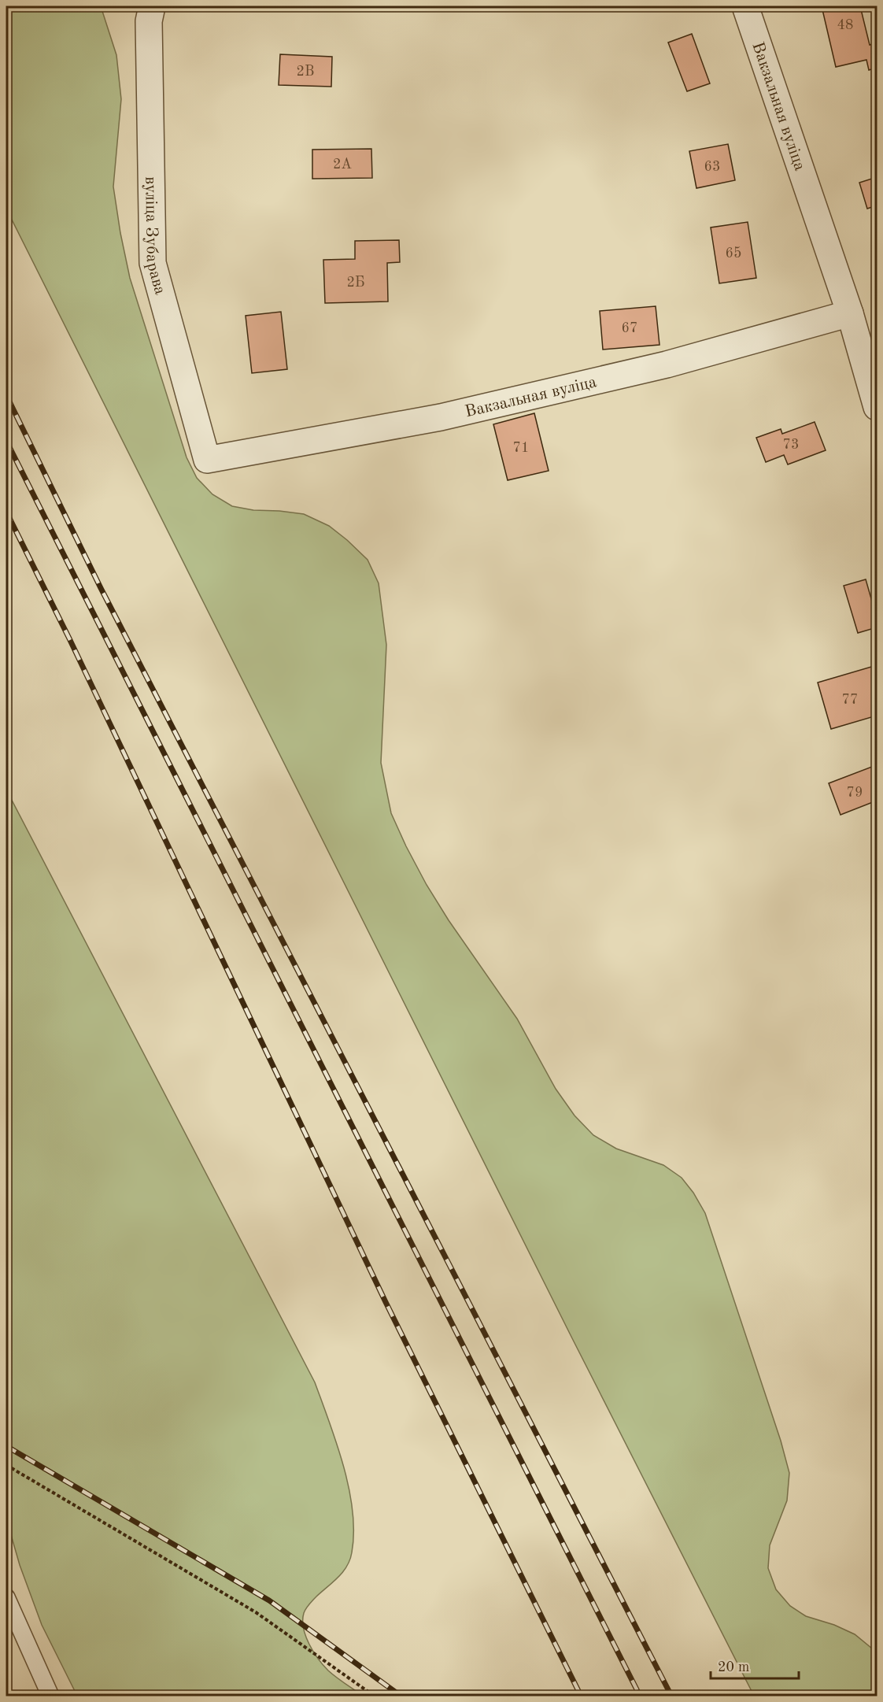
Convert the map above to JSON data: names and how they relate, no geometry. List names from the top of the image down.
{
  "streets": {
    "street": ["Вакзальная вуліца", "вуліца Зубарава"]
  },
  "crossings": [
    ["Вакзальная вуліца", "вуліца Зубарава"]
  ],
  "house_numbers": [
    "48",
    "2В",
    "2А",
    "63",
    "65",
    "2Б",
    "67",
    "73",
    "71",
    "77",
    "79"
  ],
  "scale_bar": "20 m"
}
